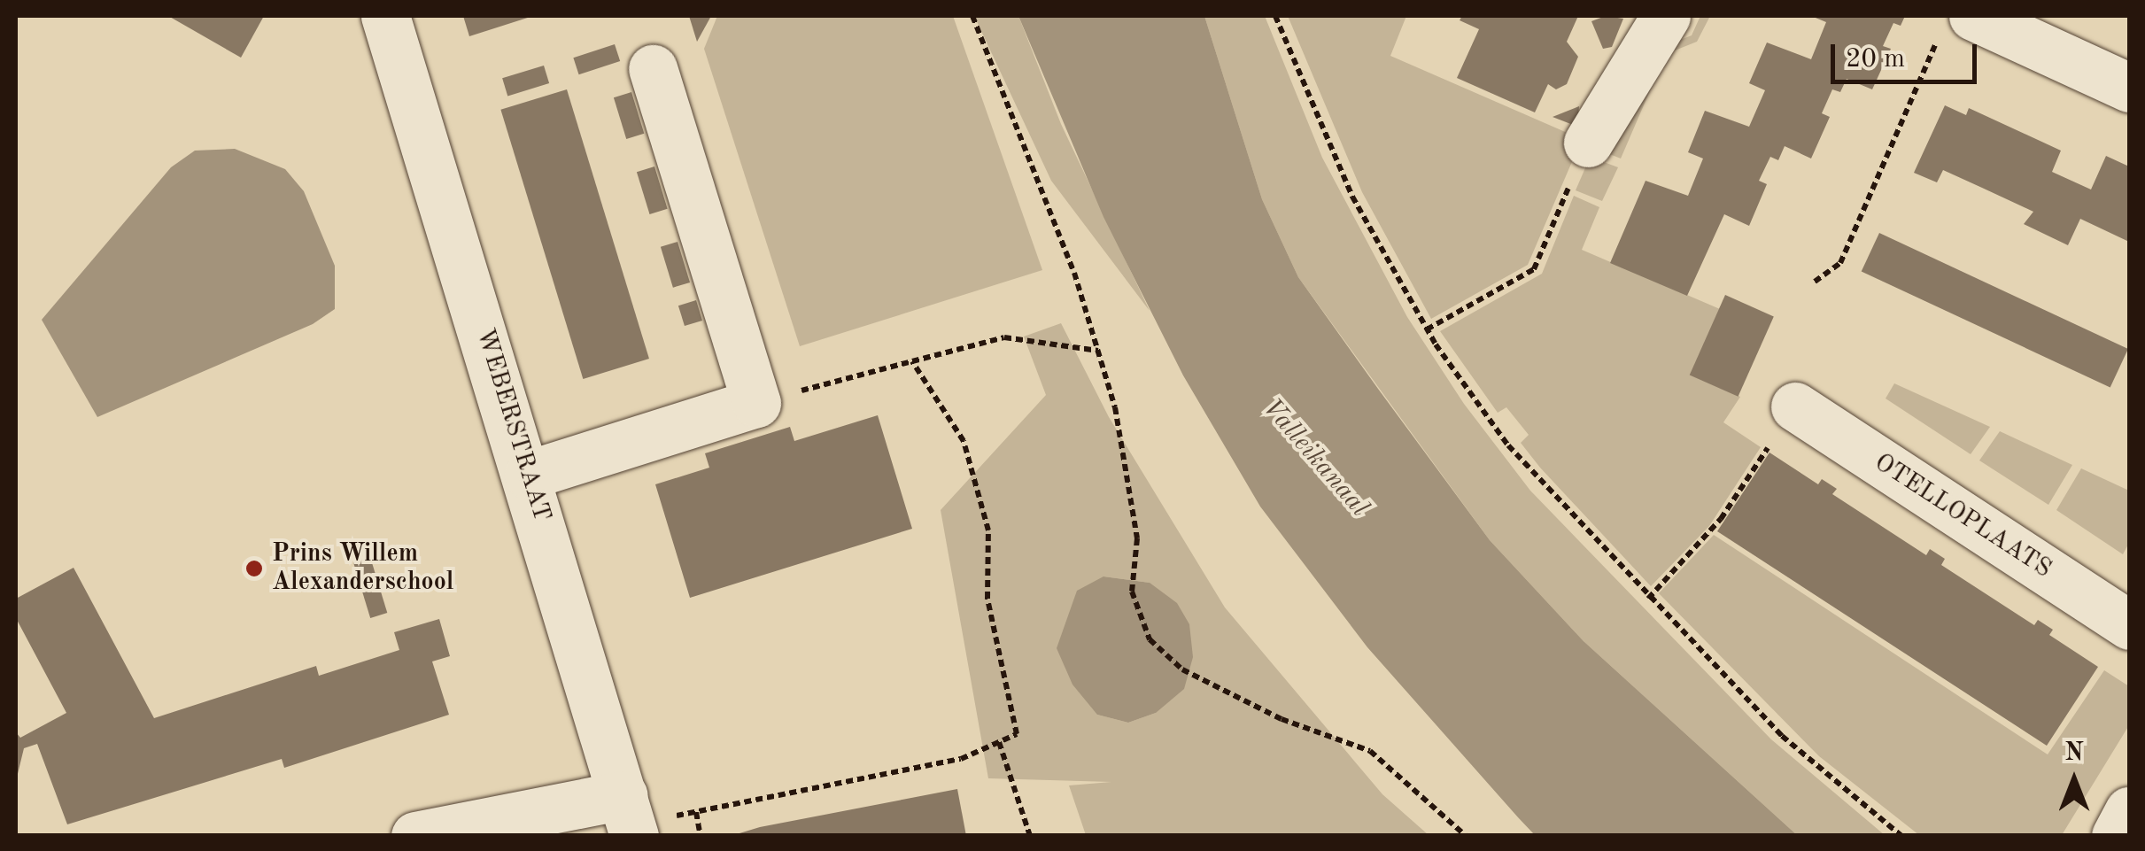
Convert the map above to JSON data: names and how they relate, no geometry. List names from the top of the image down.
{
  "streets": {
    "street": ["WEBERSTRAAT", "OTELLOPLAATS"]
  },
  "water": ["Valleikanaal"],
  "places": ["Prins Willem Alexanderschool"],
  "scale_bar": "20 m",
  "north": "top"
}
